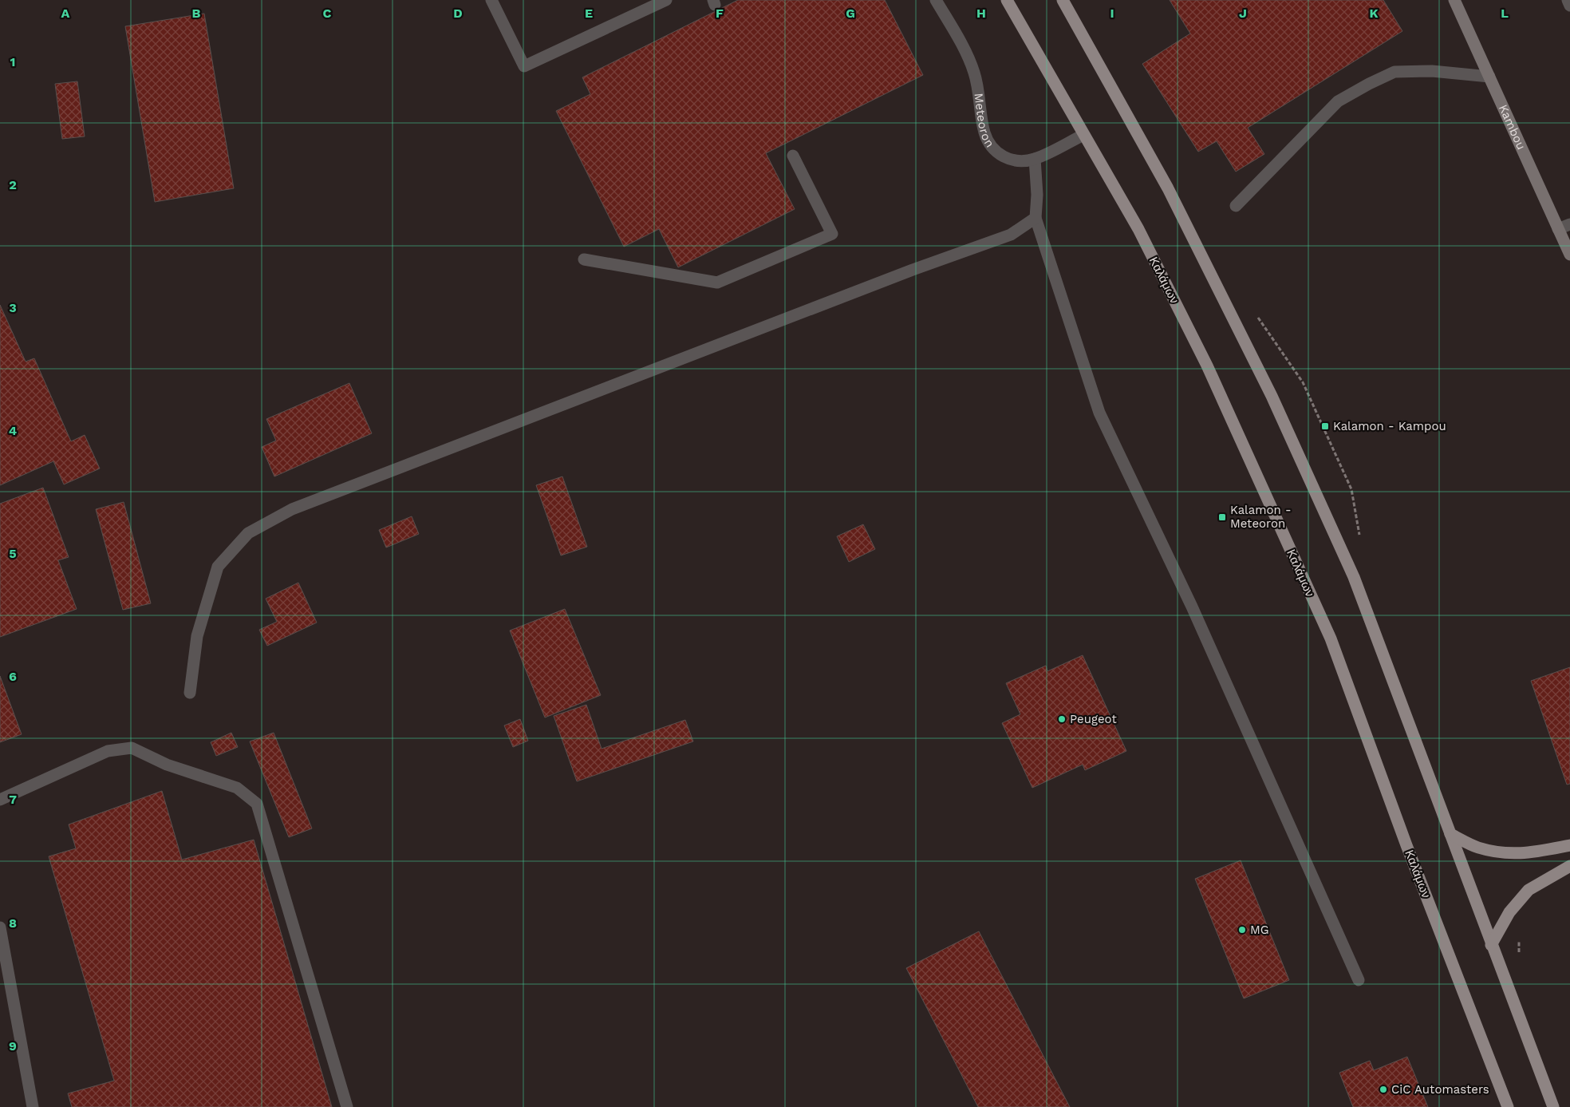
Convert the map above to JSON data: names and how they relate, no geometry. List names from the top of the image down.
{
  "streets": {
    "main road": ["Καλάμων"],
    "street": ["Meteoron", "Kambou"]
  },
  "crossings": [
    ["Meteoron", "Καλάμων"]
  ],
  "places": {
    "transit": ["Kalamon - Kampou", "Kalamon - Meteoron"],
    "other": ["Peugeot", "MG", "CiC Automasters"]
  },
  "grid": {
    "columns": [
      "A",
      "B",
      "C",
      "D",
      "E",
      "F",
      "G",
      "H",
      "I",
      "J",
      "K",
      "L"
    ],
    "rows": [
      "1",
      "2",
      "3",
      "4",
      "5",
      "6",
      "7",
      "8",
      "9"
    ]
  }
}
